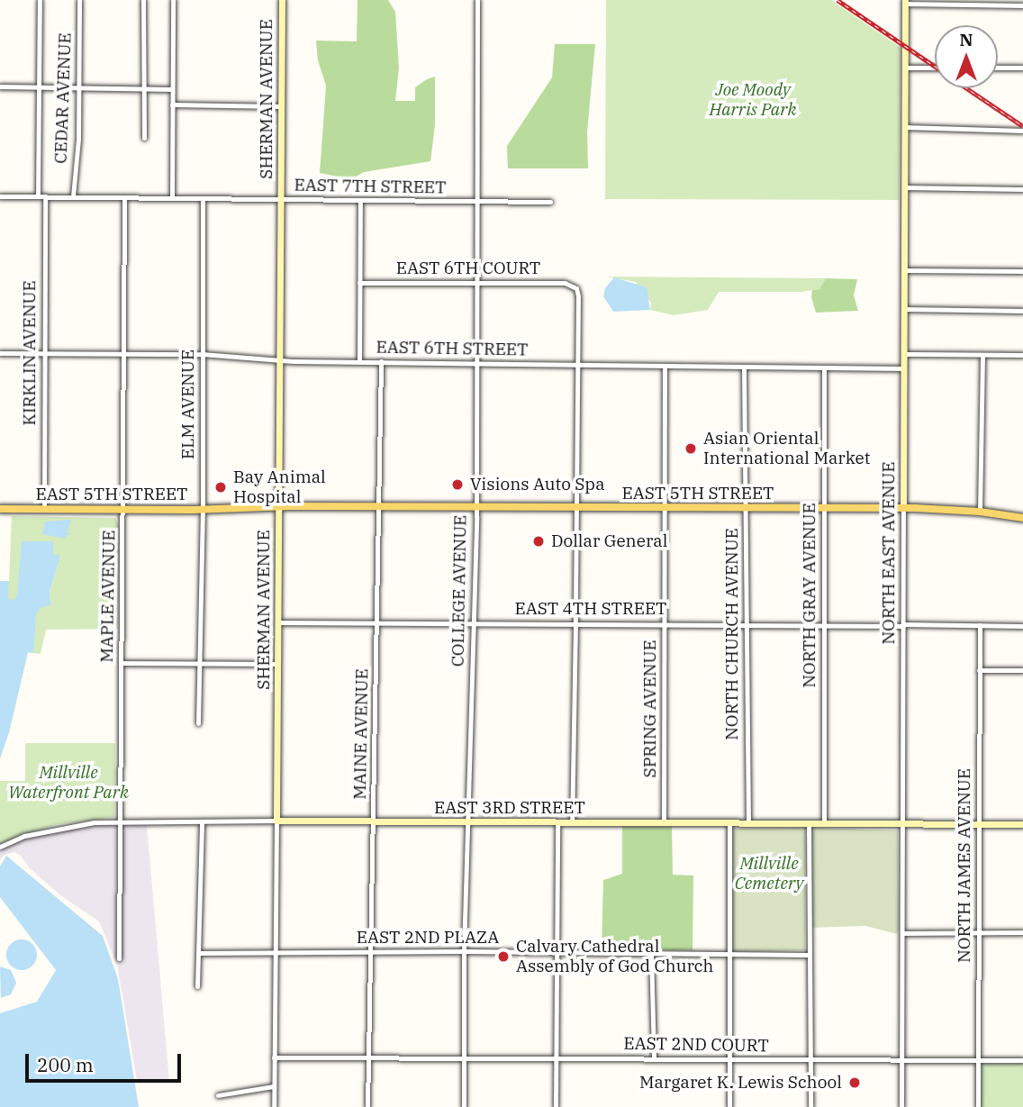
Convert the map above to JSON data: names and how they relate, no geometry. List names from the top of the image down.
{
  "streets": {
    "main road": ["EAST 5TH STREET"],
    "street": [
      "CEDAR AVENUE",
      "SHERMAN AVENUE",
      "EAST 7TH STREET",
      "EAST 6TH COURT",
      "EAST 6TH STREET",
      "KIRKLIN AVENUE",
      "ELM AVENUE",
      "NORTH EAST AVENUE",
      "COLLEGE AVENUE",
      "NORTH GRAY AVENUE",
      "MAPLE AVENUE",
      "EAST 4TH STREET",
      "NORTH CHURCH AVENUE",
      "SPRING AVENUE",
      "MAINE AVENUE",
      "EAST 3RD STREET",
      "NORTH JAMES AVENUE",
      "EAST 2ND PLAZA",
      "EAST 2ND COURT"
    ]
  },
  "crossings": [
    ["CEDAR AVENUE", "EAST 7TH STREET"],
    ["SHERMAN AVENUE", "EAST 7TH STREET"],
    ["SHERMAN AVENUE", "EAST 6TH STREET"],
    ["SHERMAN AVENUE", "EAST 5TH STREET"],
    ["SHERMAN AVENUE", "EAST 4TH STREET"],
    ["SHERMAN AVENUE", "EAST 3RD STREET"],
    ["SHERMAN AVENUE", "EAST 2ND PLAZA"],
    ["SHERMAN AVENUE", "EAST 2ND COURT"],
    ["EAST 7TH STREET", "KIRKLIN AVENUE"],
    ["EAST 7TH STREET", "ELM AVENUE"],
    ["EAST 7TH STREET", "COLLEGE AVENUE"],
    ["EAST 7TH STREET", "MAPLE AVENUE"],
    ["EAST 6TH COURT", "EAST 6TH STREET"],
    ["EAST 6TH COURT", "COLLEGE AVENUE"],
    ["EAST 6TH STREET", "KIRKLIN AVENUE"],
    ["EAST 6TH STREET", "ELM AVENUE"],
    ["EAST 6TH STREET", "NORTH EAST AVENUE"],
    ["EAST 6TH STREET", "COLLEGE AVENUE"],
    ["EAST 6TH STREET", "NORTH GRAY AVENUE"],
    ["EAST 6TH STREET", "MAPLE AVENUE"],
    ["EAST 6TH STREET", "NORTH CHURCH AVENUE"],
    ["EAST 6TH STREET", "SPRING AVENUE"],
    ["EAST 6TH STREET", "MAINE AVENUE"],
    ["KIRKLIN AVENUE", "EAST 5TH STREET"],
    ["ELM AVENUE", "EAST 5TH STREET"],
    ["EAST 5TH STREET", "NORTH EAST AVENUE"],
    ["EAST 5TH STREET", "COLLEGE AVENUE"],
    ["EAST 5TH STREET", "NORTH GRAY AVENUE"],
    ["EAST 5TH STREET", "MAPLE AVENUE"],
    ["EAST 5TH STREET", "NORTH CHURCH AVENUE"],
    ["EAST 5TH STREET", "SPRING AVENUE"],
    ["EAST 5TH STREET", "MAINE AVENUE"],
    ["NORTH EAST AVENUE", "EAST 4TH STREET"],
    ["NORTH EAST AVENUE", "EAST 3RD STREET"],
    ["NORTH EAST AVENUE", "EAST 2ND COURT"],
    ["COLLEGE AVENUE", "EAST 4TH STREET"],
    ["COLLEGE AVENUE", "EAST 3RD STREET"],
    ["COLLEGE AVENUE", "EAST 2ND PLAZA"],
    ["COLLEGE AVENUE", "EAST 2ND COURT"],
    ["NORTH GRAY AVENUE", "EAST 4TH STREET"],
    ["NORTH GRAY AVENUE", "EAST 3RD STREET"],
    ["MAPLE AVENUE", "EAST 3RD STREET"],
    ["EAST 4TH STREET", "NORTH CHURCH AVENUE"],
    ["EAST 4TH STREET", "SPRING AVENUE"],
    ["EAST 4TH STREET", "MAINE AVENUE"],
    ["EAST 4TH STREET", "NORTH JAMES AVENUE"],
    ["NORTH CHURCH AVENUE", "EAST 3RD STREET"],
    ["SPRING AVENUE", "EAST 3RD STREET"],
    ["MAINE AVENUE", "EAST 3RD STREET"],
    ["MAINE AVENUE", "EAST 2ND PLAZA"],
    ["MAINE AVENUE", "EAST 2ND COURT"],
    ["EAST 3RD STREET", "NORTH JAMES AVENUE"],
    ["NORTH JAMES AVENUE", "EAST 2ND COURT"]
  ],
  "parks": ["Joe Moody Harris Park", "Millville Waterfront Park", "Millville Cemetery"],
  "places": [
    "Asian Oriental International Market",
    "Visions Auto Spa",
    "Bay Animal Hospital",
    "Dollar General",
    "Calvary Cathedral Assembly of God Church",
    "Margaret K. Lewis School"
  ],
  "scale_bar": "200 m",
  "north": "top"
}
